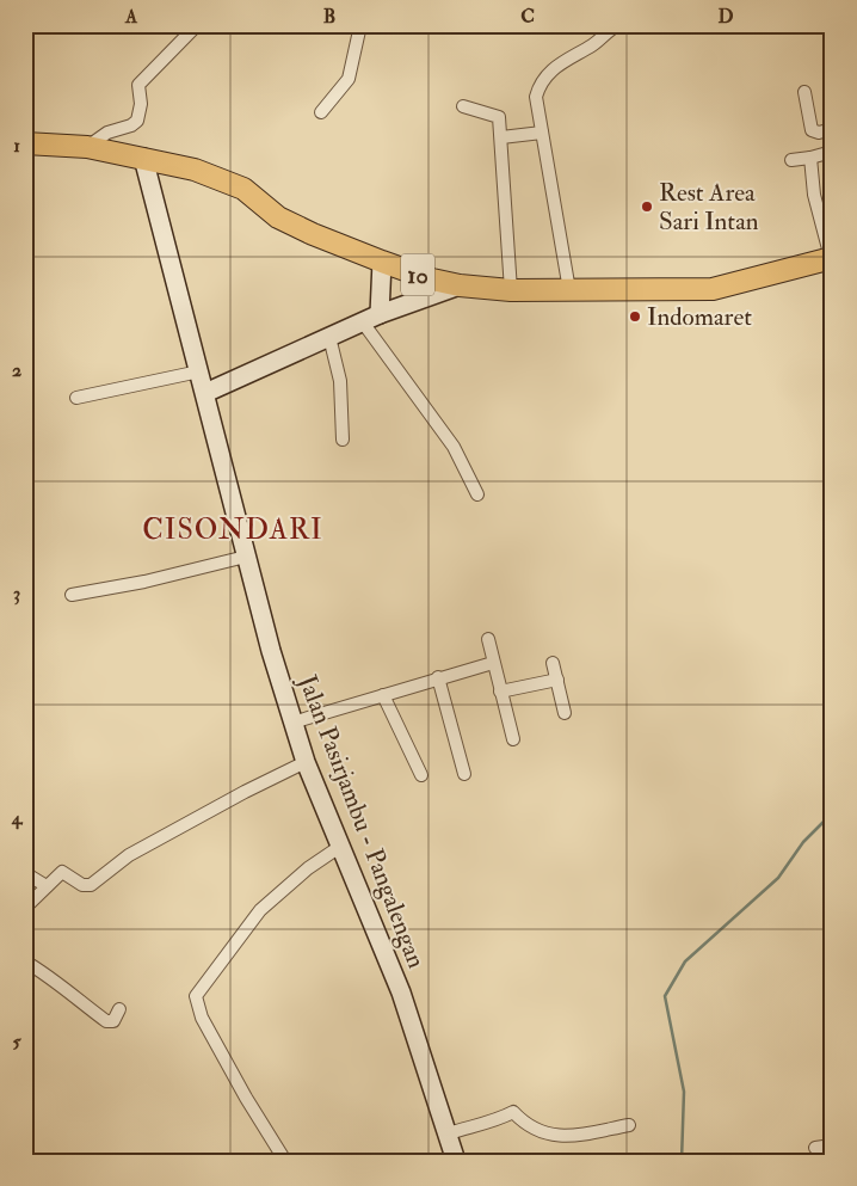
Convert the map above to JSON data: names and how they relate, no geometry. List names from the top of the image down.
{
  "streets": {
    "highway": ["10"],
    "main road": ["Jalan Pasirjambu - Pangalengan"]
  },
  "crossings": [
    ["10", "Jalan Pasirjambu - Pangalengan"]
  ],
  "districts": ["CISONDARI"],
  "places": ["Rest Area Sari Intan", "Indomaret"],
  "grid": {
    "columns": [
      "A",
      "B",
      "C",
      "D"
    ],
    "rows": [
      "1",
      "2",
      "3",
      "4",
      "5"
    ]
  }
}
